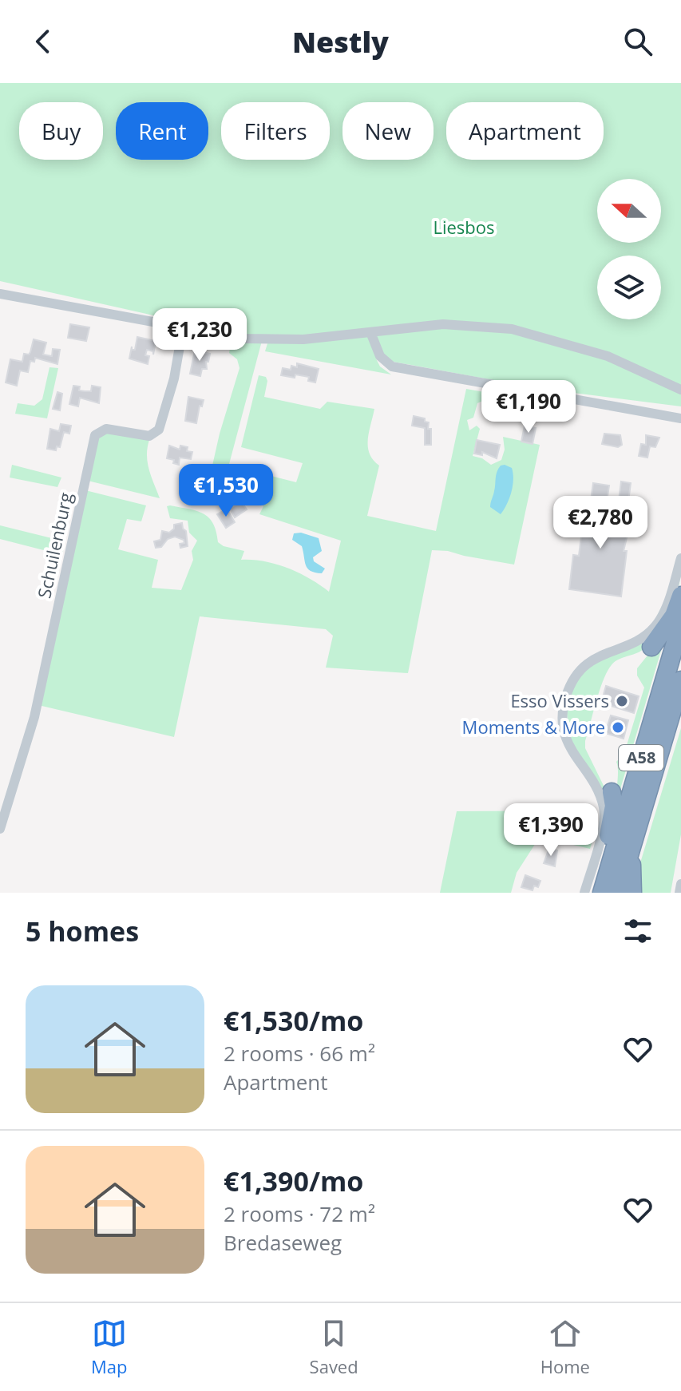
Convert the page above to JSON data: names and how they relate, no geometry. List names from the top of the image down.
{
  "streets": {
    "highway": ["A58"],
    "street": ["Schuilenburg"]
  },
  "parks": ["Liesbos"],
  "places": ["Esso Vissers", "Moments & More"],
  "north": "left",
  "page": {
    "header": "Nestly",
    "chip": [
      "Buy",
      "Rent",
      "Filters",
      "New",
      "Apartment"
    ],
    "price": [
      "€1,230",
      "€1,190",
      "€1,530",
      "€2,780",
      "€1,390"
    ],
    "heading": "5 homes",
    "list": [
      {
        "name": "€1,530/mo",
        "note": "2 rooms · 66 m² · Apartment"
      },
      {
        "name": "€1,390/mo",
        "note": "2 rooms · 72 m² · Bredaseweg"
      }
    ],
    "tabs": ["Map", "Saved", "Home"]
  }
}
